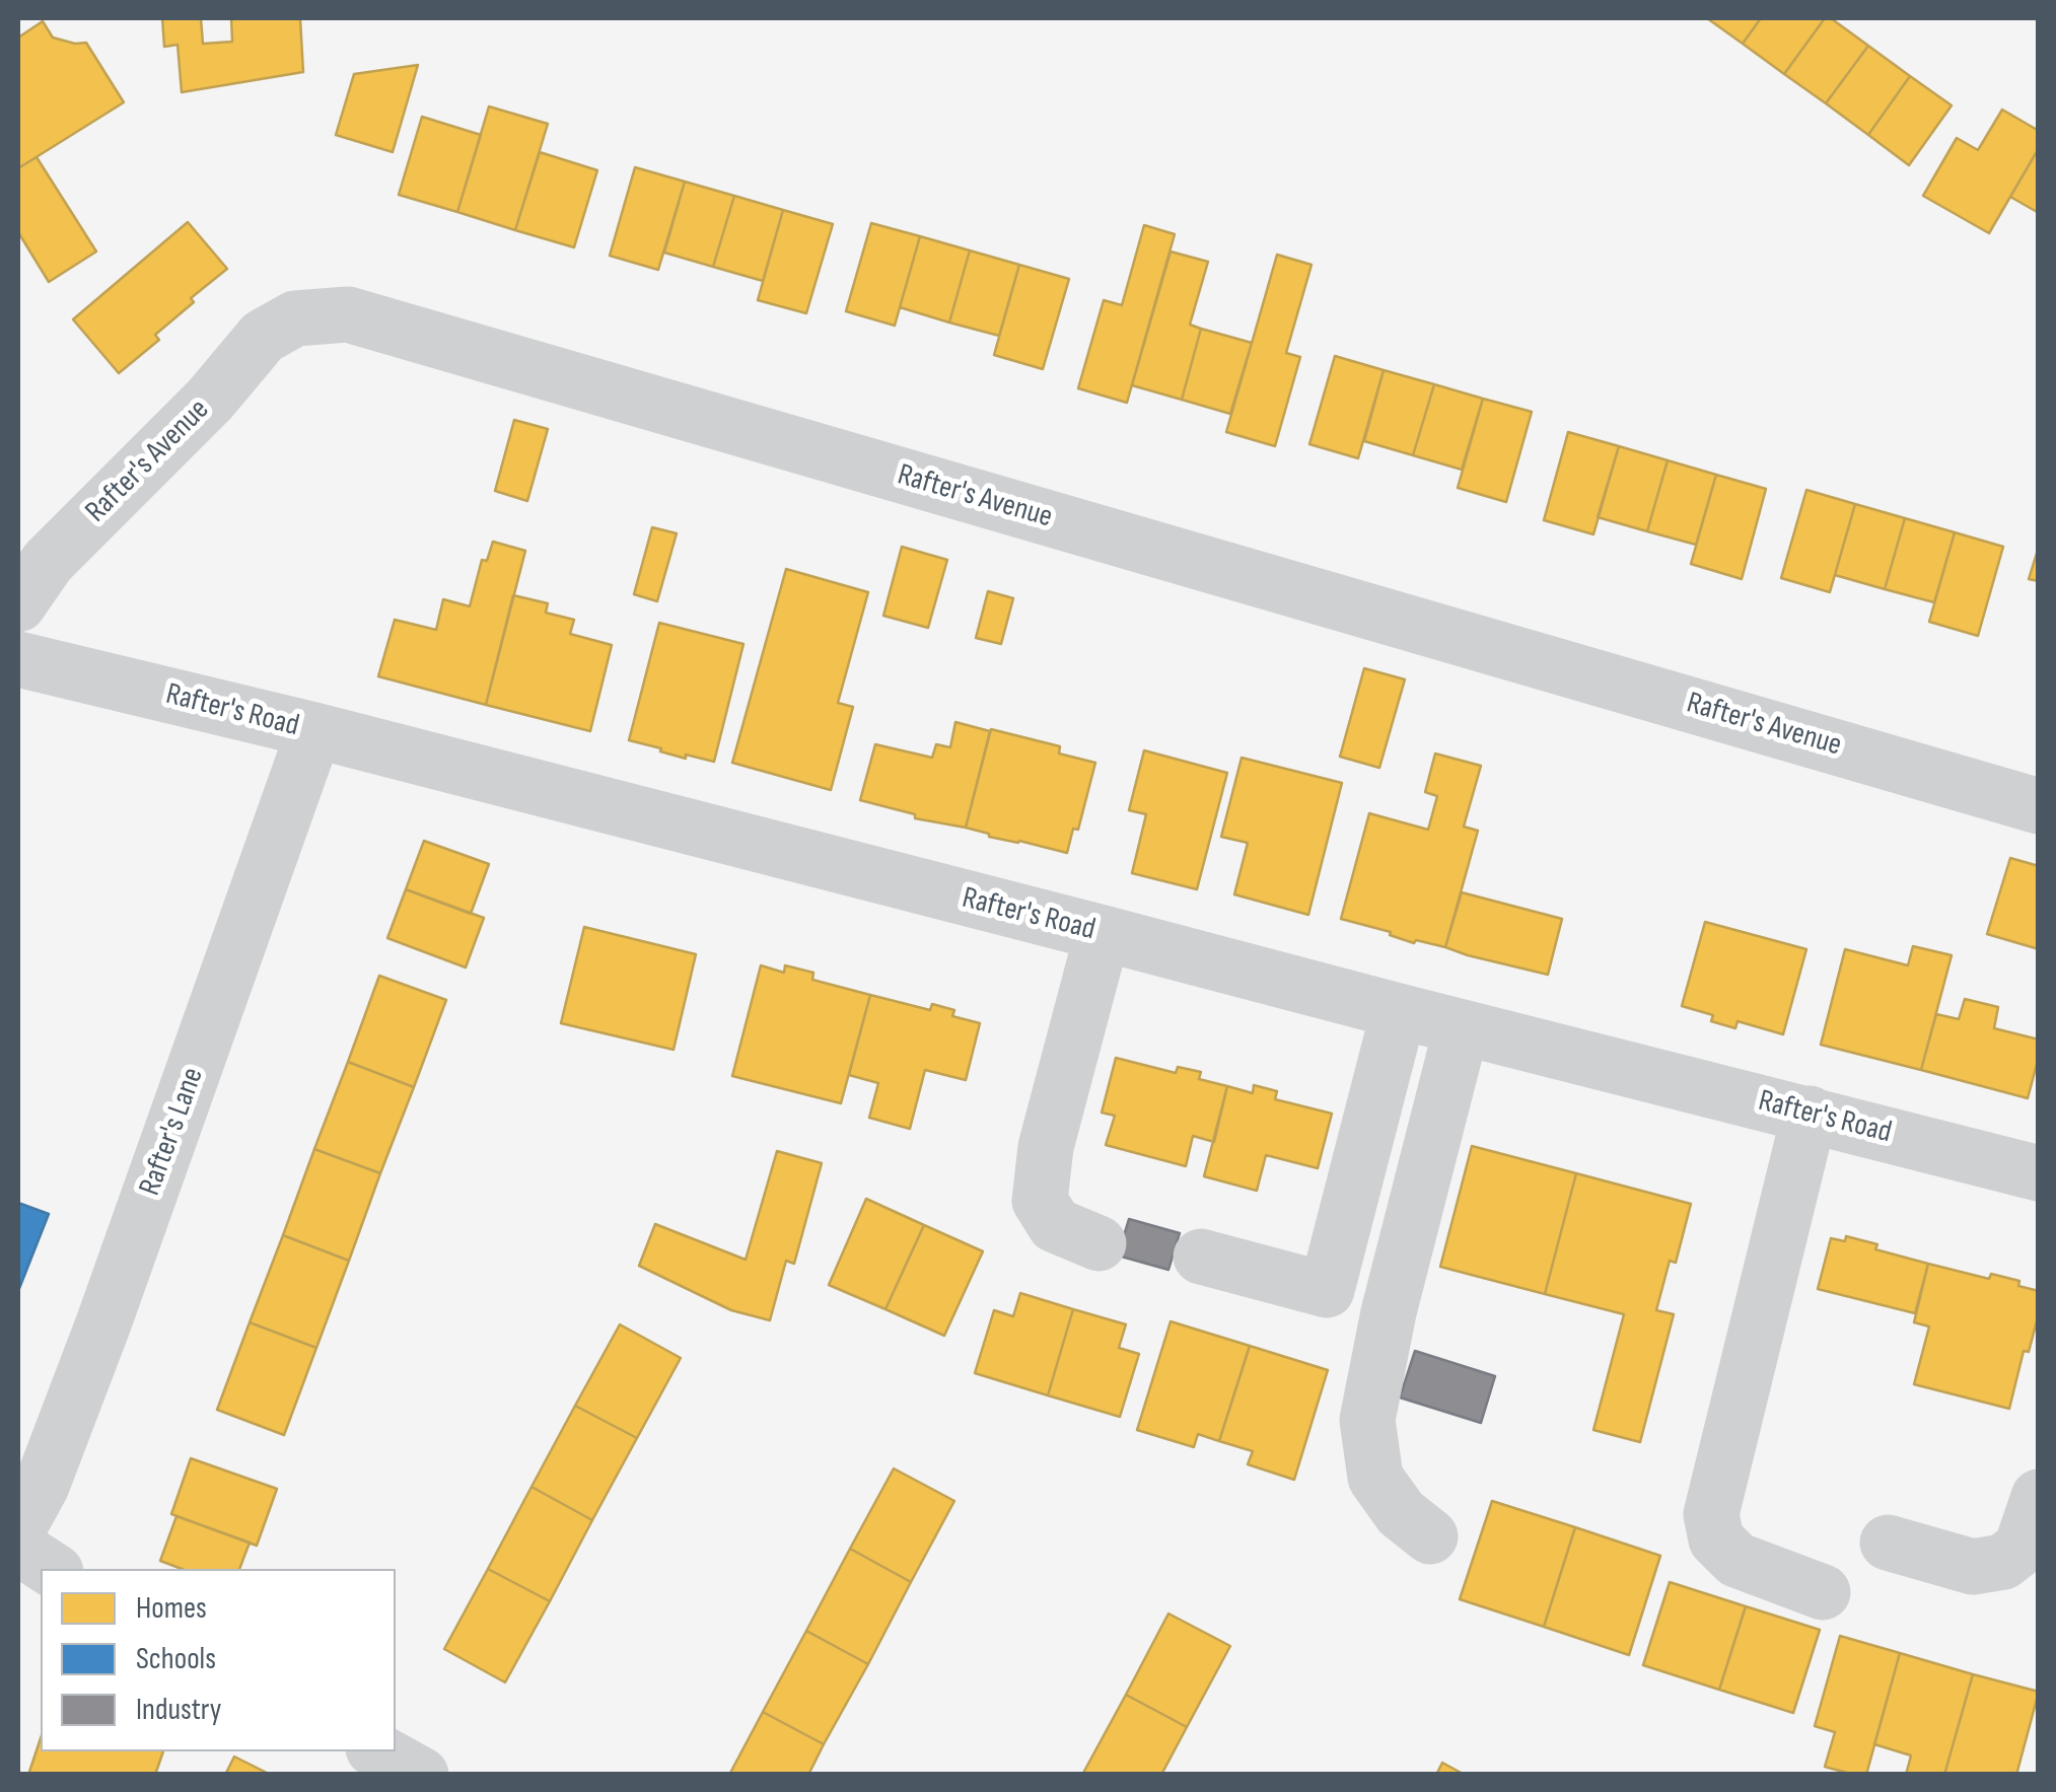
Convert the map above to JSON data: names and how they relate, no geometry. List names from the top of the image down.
{
  "streets": {
    "street": ["Rafter's Avenue", "Rafter's Road", "Rafter's Lane"]
  },
  "crossings": [
    ["Rafter's Road", "Rafter's Lane"]
  ],
  "legend": ["Homes", "Schools", "Industry"]
}
